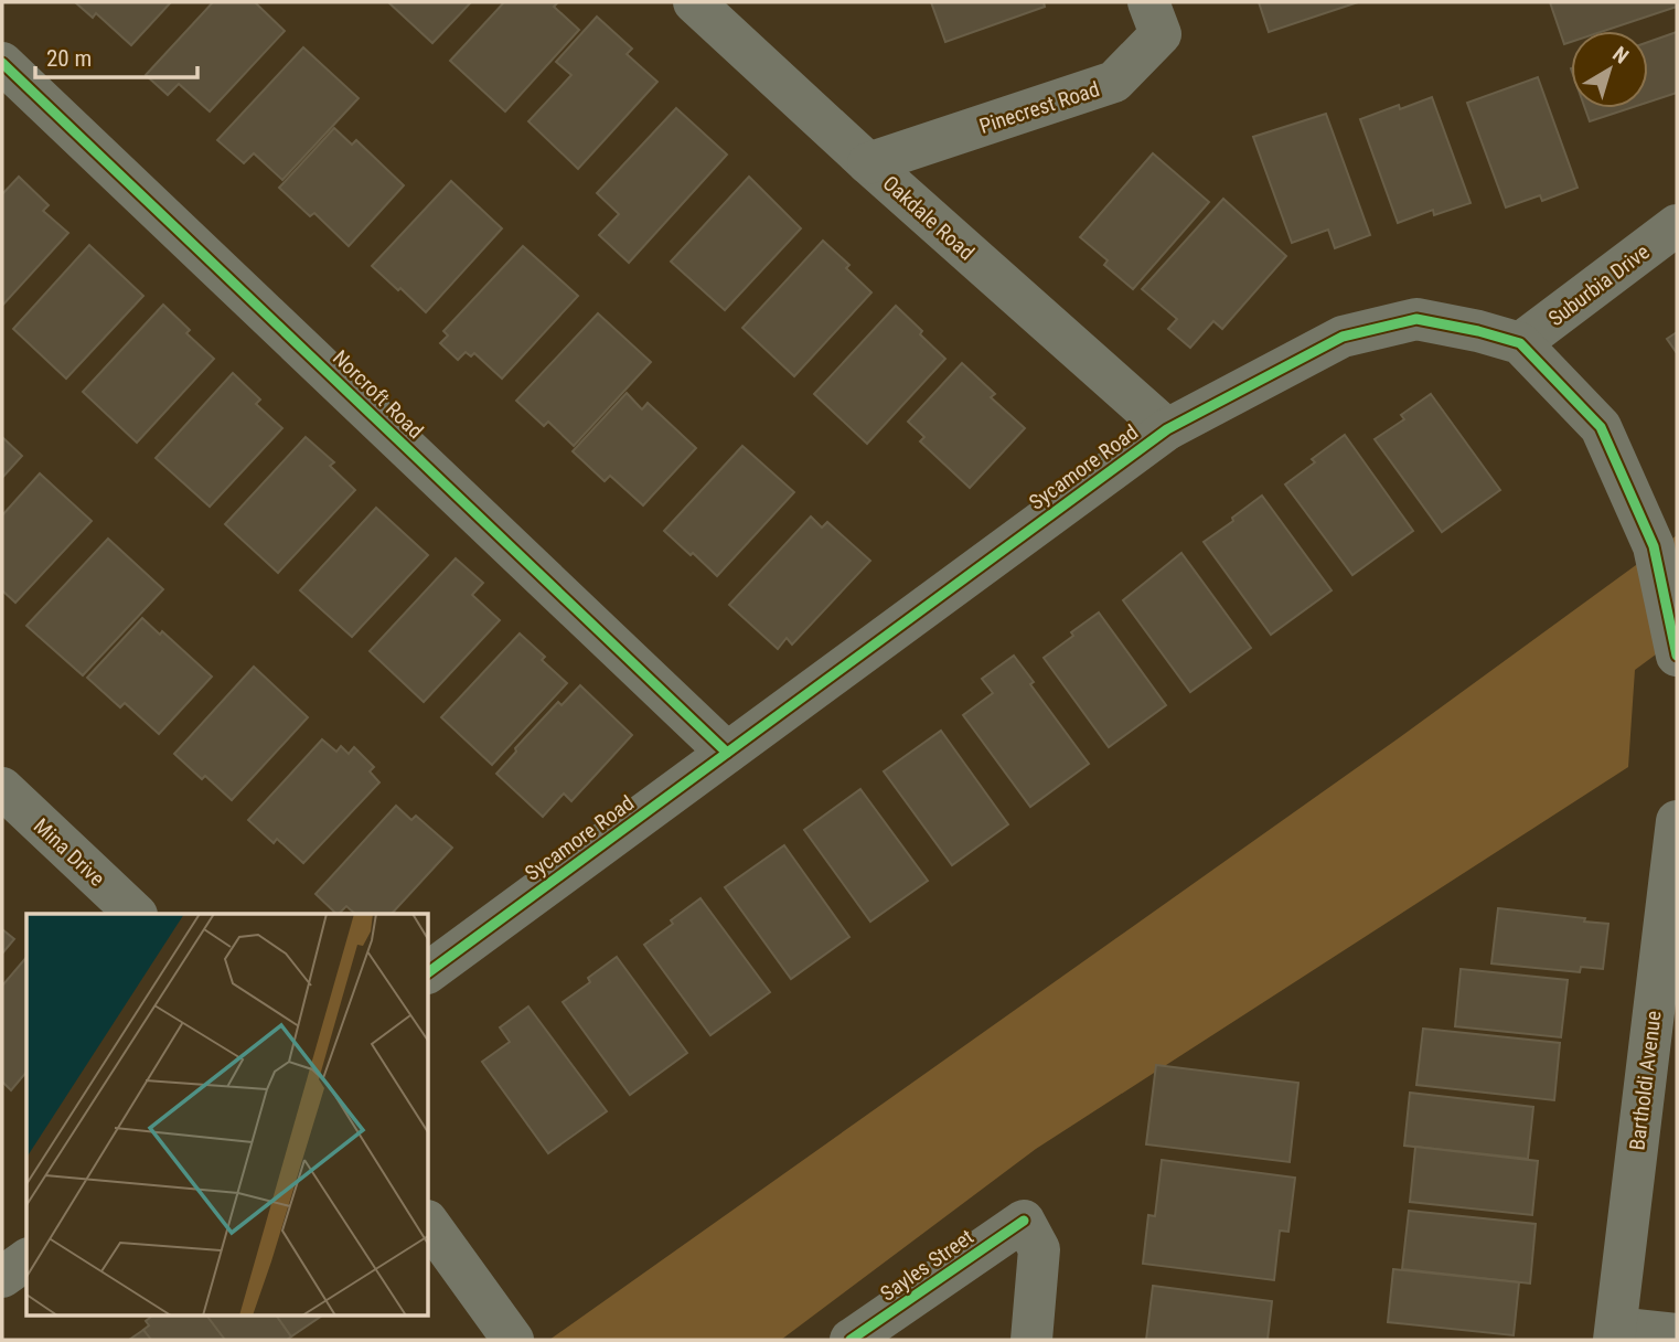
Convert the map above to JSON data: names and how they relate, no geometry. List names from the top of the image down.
{
  "streets": {
    "street": [
      "Pinecrest Road",
      "Oakdale Road",
      "Suburbia Drive",
      "Norcroft Road",
      "Sycamore Road",
      "Mina Drive",
      "Bartholdi Avenue",
      "Sayles Street"
    ]
  },
  "crossings": [
    ["Pinecrest Road", "Oakdale Road"],
    ["Oakdale Road", "Sycamore Road"],
    ["Suburbia Drive", "Sycamore Road"],
    ["Norcroft Road", "Sycamore Road"]
  ],
  "scale_bar": "20 m",
  "north": "top right"
}
